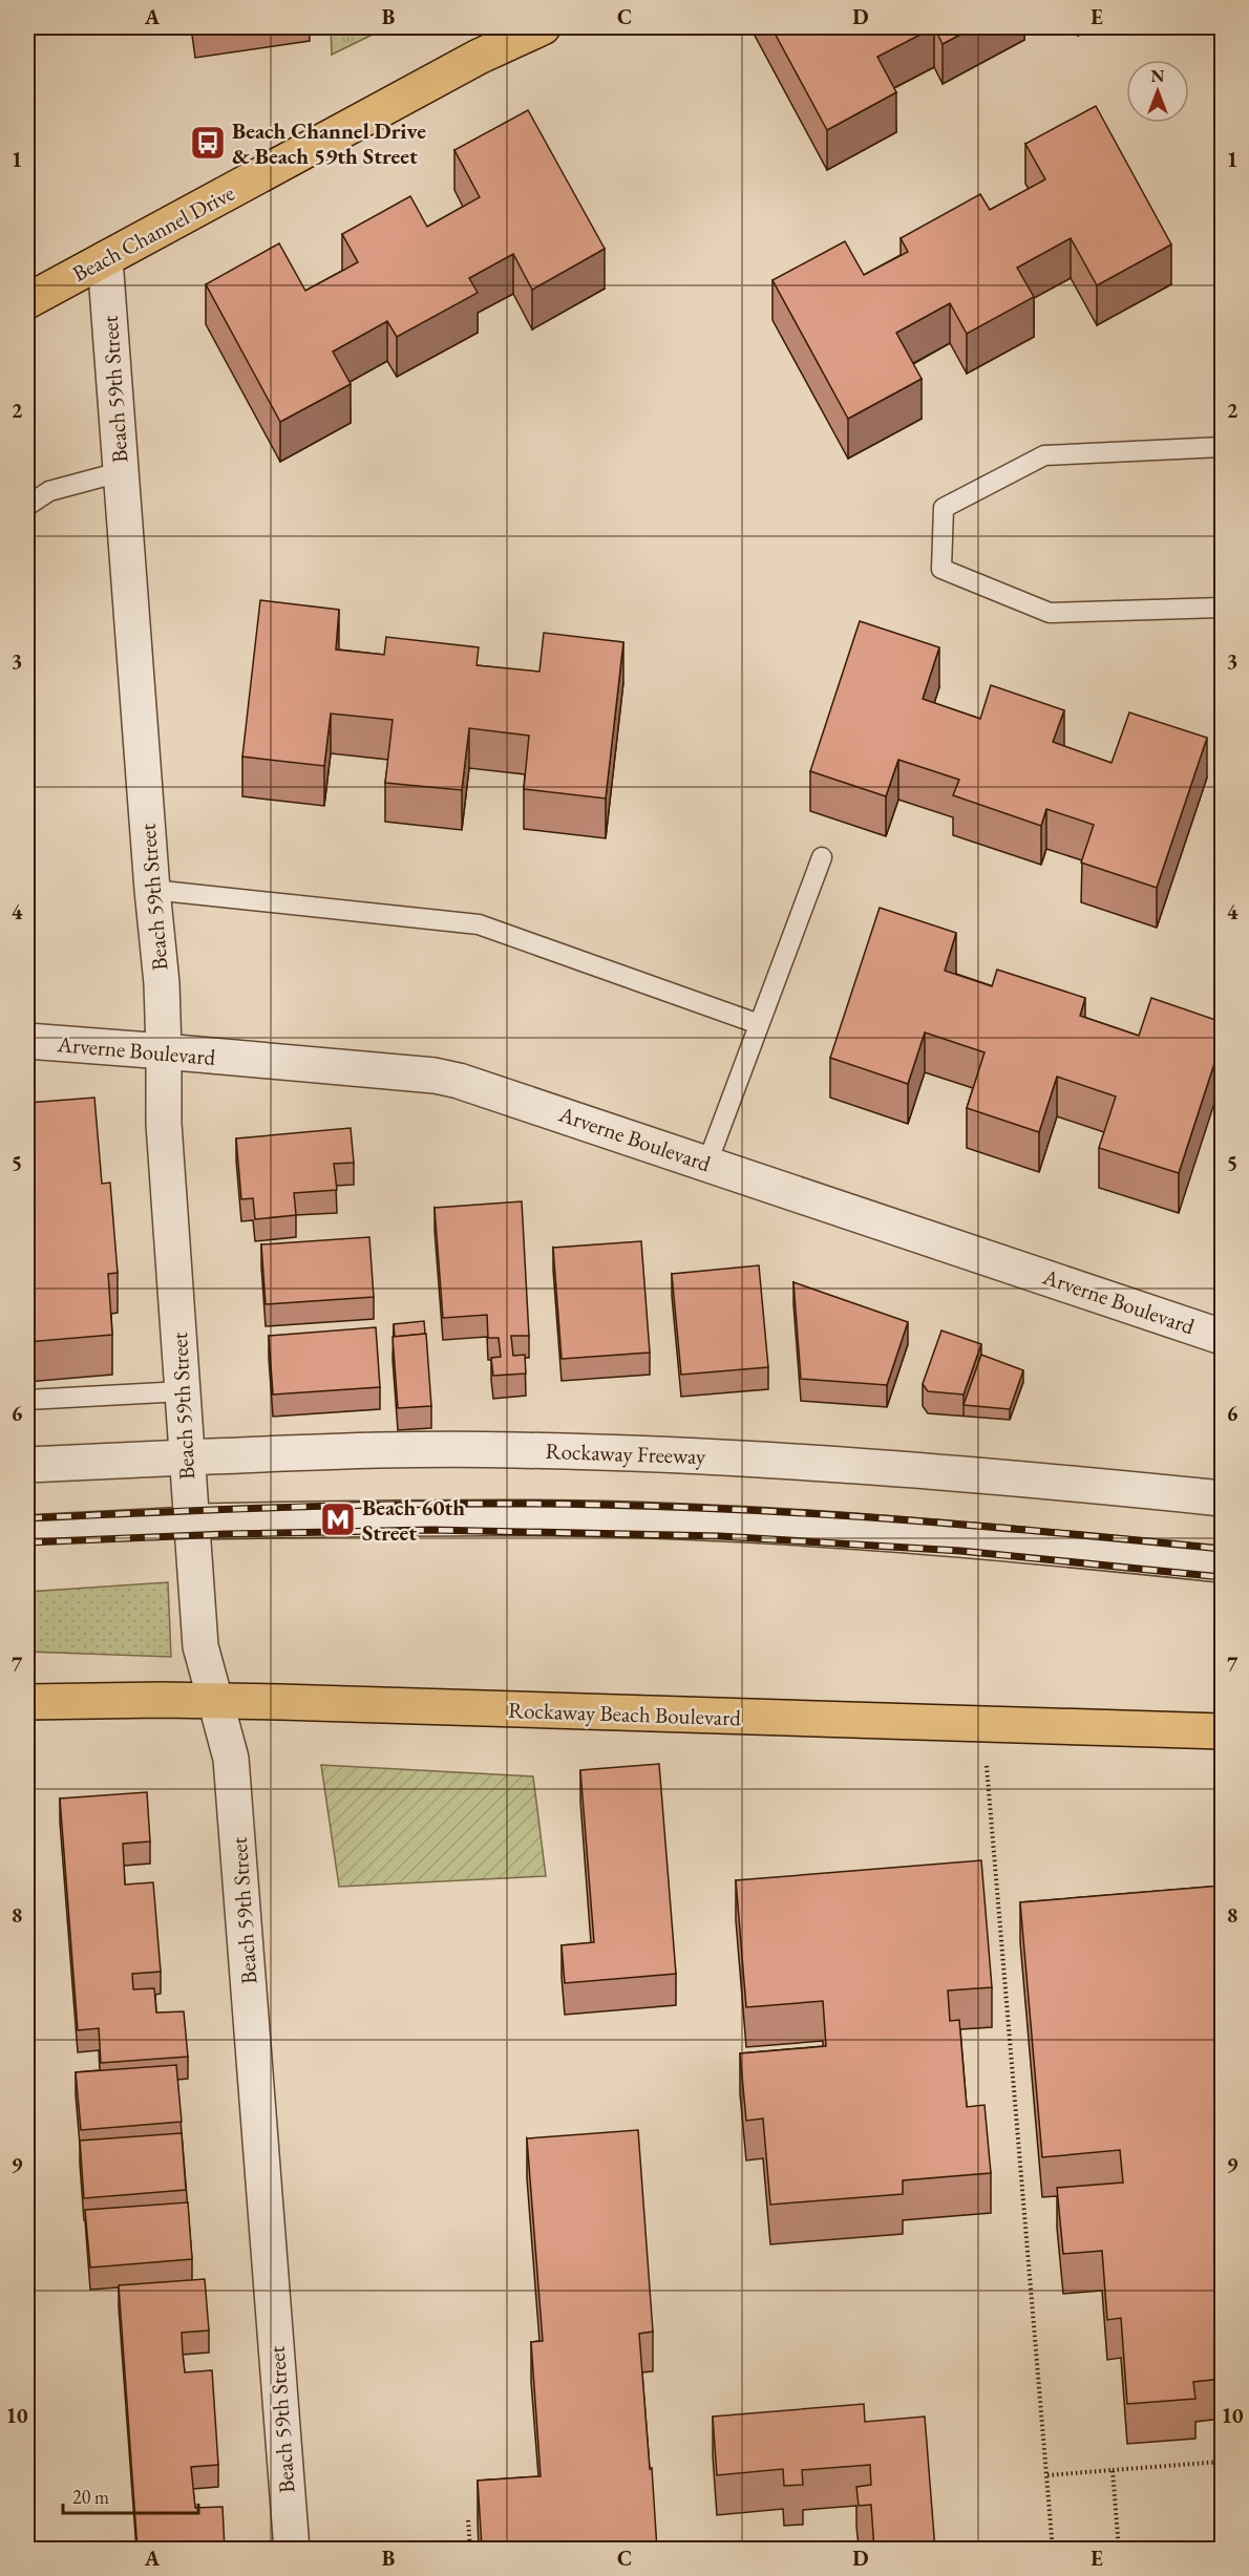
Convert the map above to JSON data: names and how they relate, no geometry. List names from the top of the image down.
{
  "streets": {
    "main road": ["Beach Channel Drive", "Rockaway Beach Boulevard"],
    "street": ["Beach 59th Street", "Arverne Boulevard", "Rockaway Freeway"]
  },
  "crossings": [
    ["Beach Channel Drive", "Beach 59th Street"],
    ["Beach 59th Street", "Arverne Boulevard"],
    ["Beach 59th Street", "Rockaway Freeway"],
    ["Beach 59th Street", "Rockaway Beach Boulevard"]
  ],
  "places": {
    "bus stop": ["Beach Channel Drive & Beach 59th Street"],
    "metro station": ["Beach 60th Street"]
  },
  "scale_bar": "20 m",
  "north": "top",
  "grid": {
    "columns": [
      "A",
      "B",
      "C",
      "D",
      "E"
    ],
    "rows": [
      "1",
      "2",
      "3",
      "4",
      "5",
      "6",
      "7",
      "8",
      "9",
      "10"
    ]
  }
}
